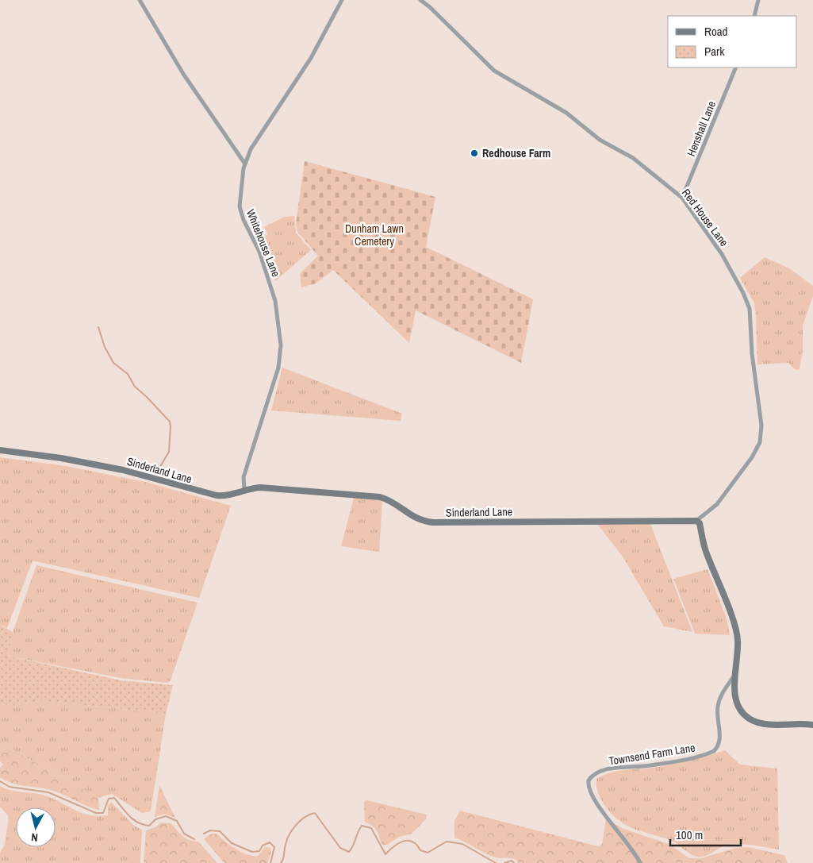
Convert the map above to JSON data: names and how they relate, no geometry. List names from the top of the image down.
{
  "streets": {
    "street": [
      "Henshall Lane",
      "Red House Lane",
      "Whitehouse Lane",
      "Sinderland Lane",
      "Townsend Farm Lane"
    ]
  },
  "crossings": [
    ["Henshall Lane", "Red House Lane"],
    ["Red House Lane", "Sinderland Lane"],
    ["Whitehouse Lane", "Sinderland Lane"]
  ],
  "parks": ["Dunham Lawn Cemetery"],
  "places": ["Redhouse Farm"],
  "legend": ["Road", "Park"],
  "scale_bar": "100 m",
  "north": "bottom"
}
